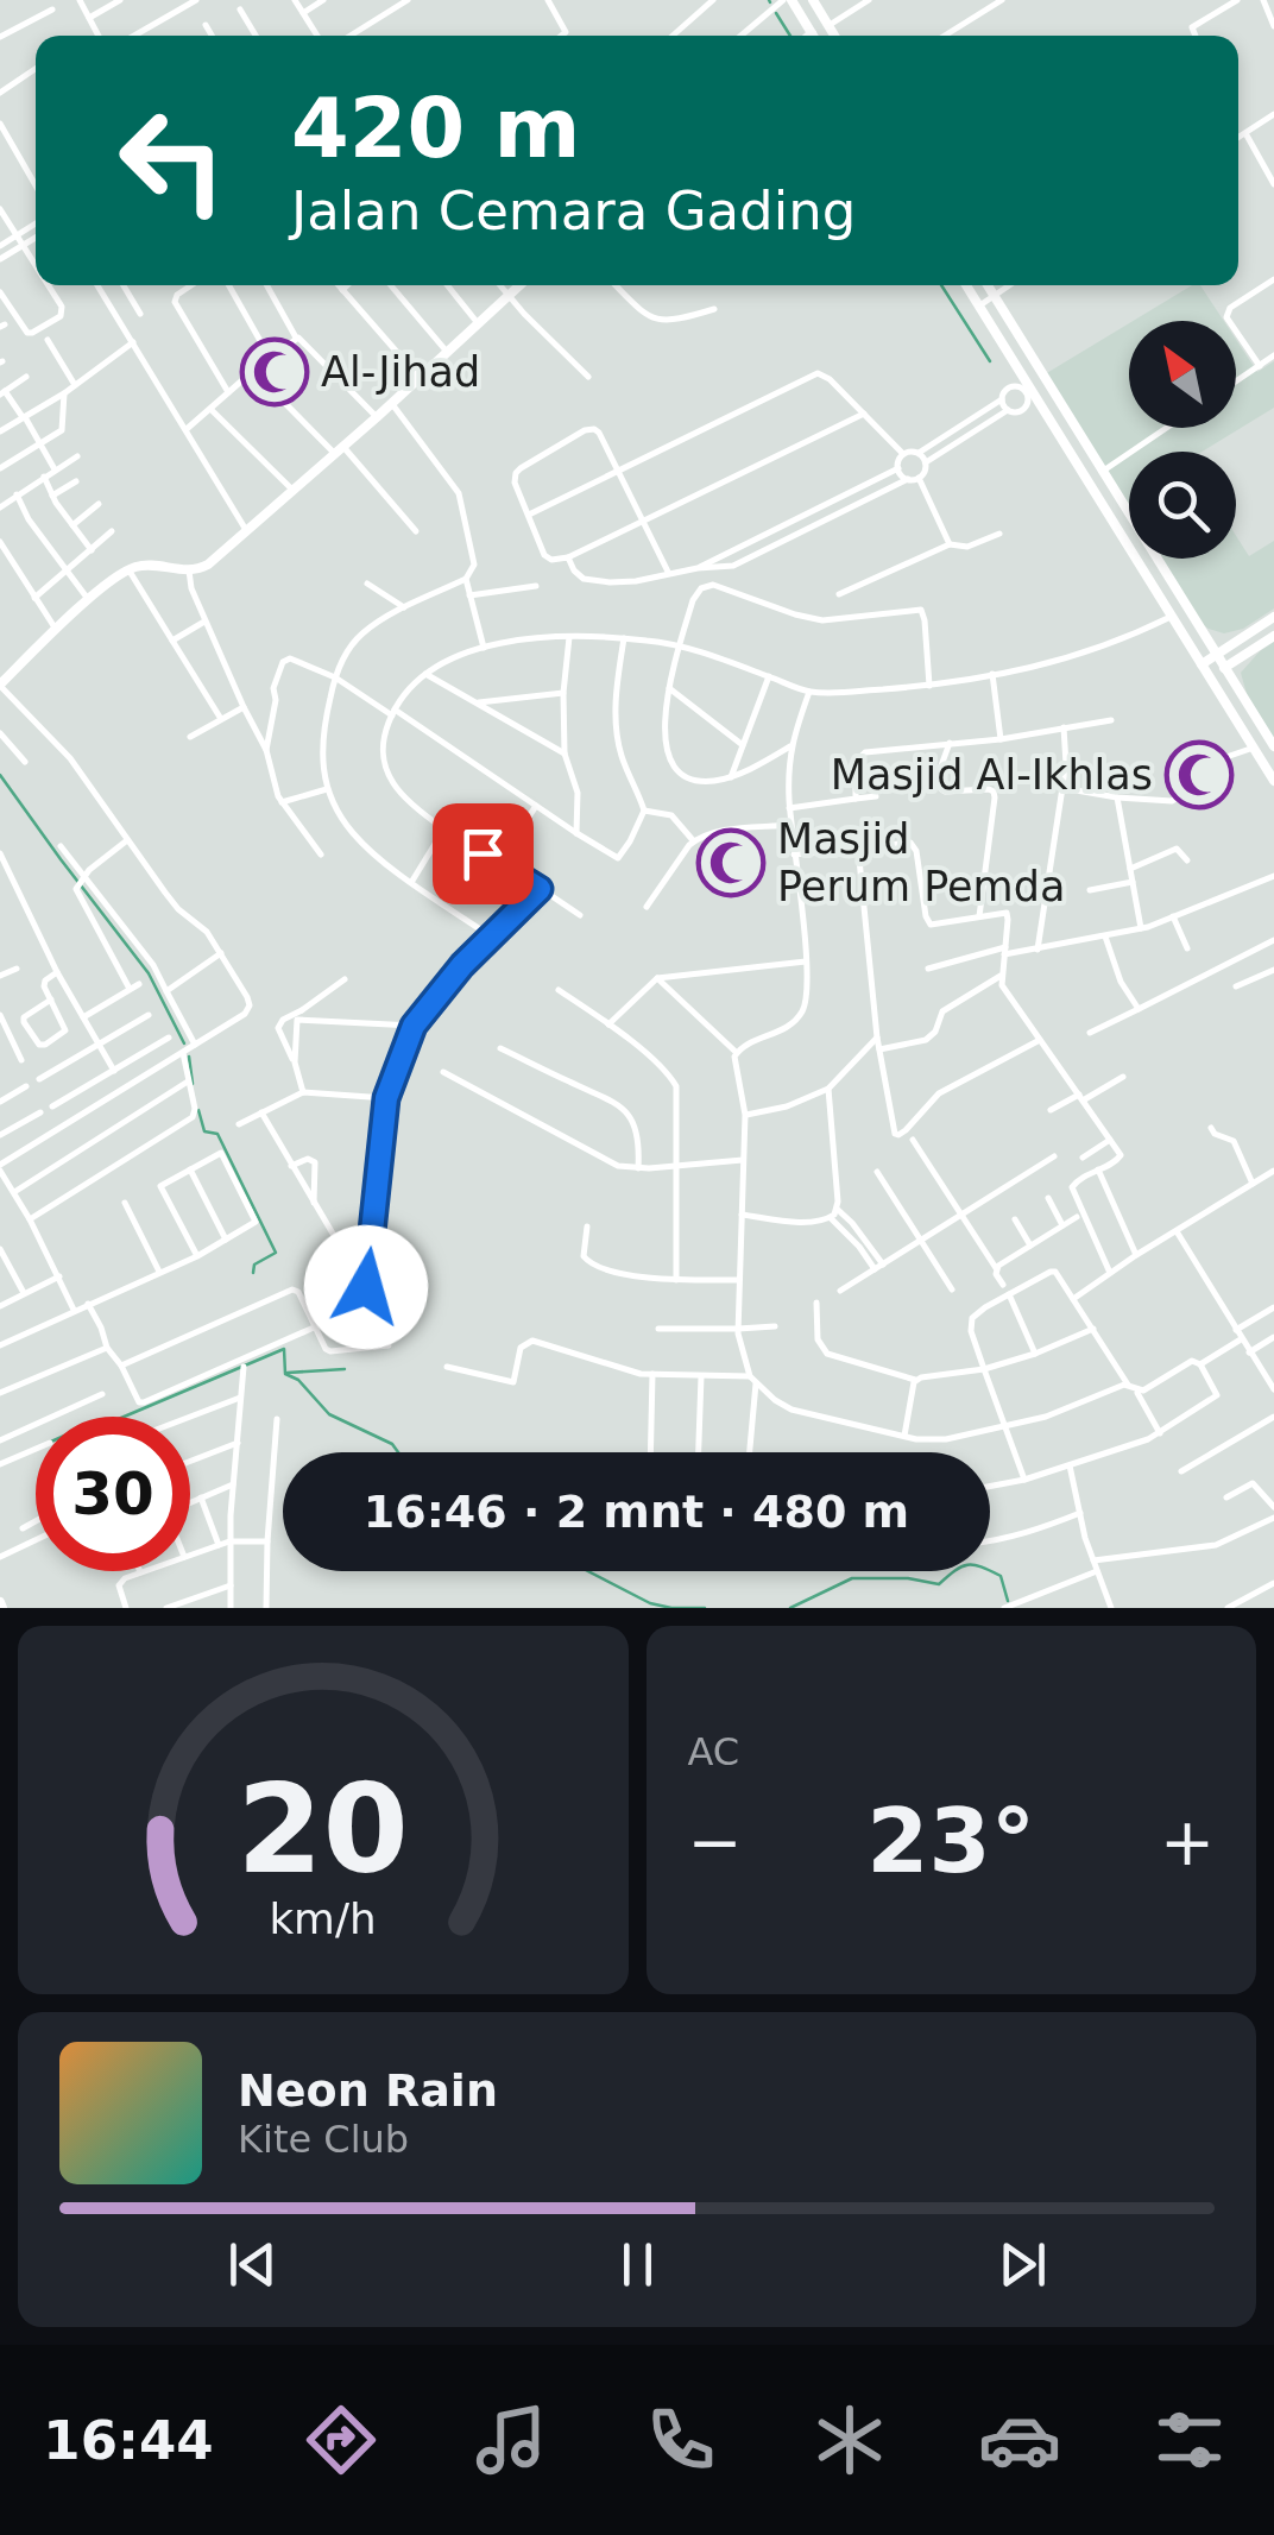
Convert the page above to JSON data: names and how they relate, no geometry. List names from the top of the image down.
{
  "places": {
    "mosque": ["Al-Jihad", "Masjid Al-Ikhlas", "Masjid Perum Pemda"]
  },
  "north": "top left",
  "page": {
    "turn": ["420 m", "Jalan Cemara Gading"],
    "limit": "30",
    "trip": "16:46 · 2 mnt · 480 m",
    "tile": "AC",
    "heat": ["−", "23°", "+"],
    "song": ["Neon Rain", "Kite Club"],
    "tabs": "16:44",
    "gauge": ["20", "km/h"]
  }
}
